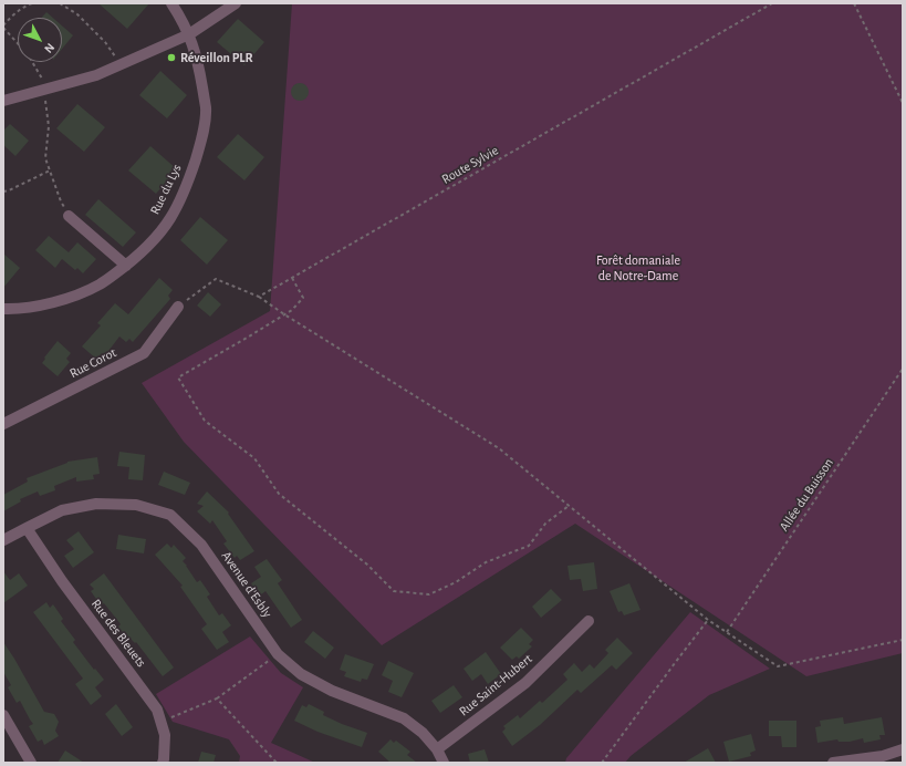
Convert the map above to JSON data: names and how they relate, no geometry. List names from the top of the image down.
{
  "streets": {
    "street": [
      "Rue du Lys",
      "Rue Corot",
      "Avenue d'Esbly",
      "Rue des Bleuets",
      "Rue Saint-Hubert"
    ],
    "path": ["Route Sylvie", "Allée du Buisson"]
  },
  "crossings": [
    ["Avenue d'Esbly", "Rue des Bleuets"],
    ["Avenue d'Esbly", "Rue Saint-Hubert"]
  ],
  "parks": ["Forêt domaniale de Notre-Dame"],
  "places": ["Réveillon PLR"],
  "north": "bottom right"
}
